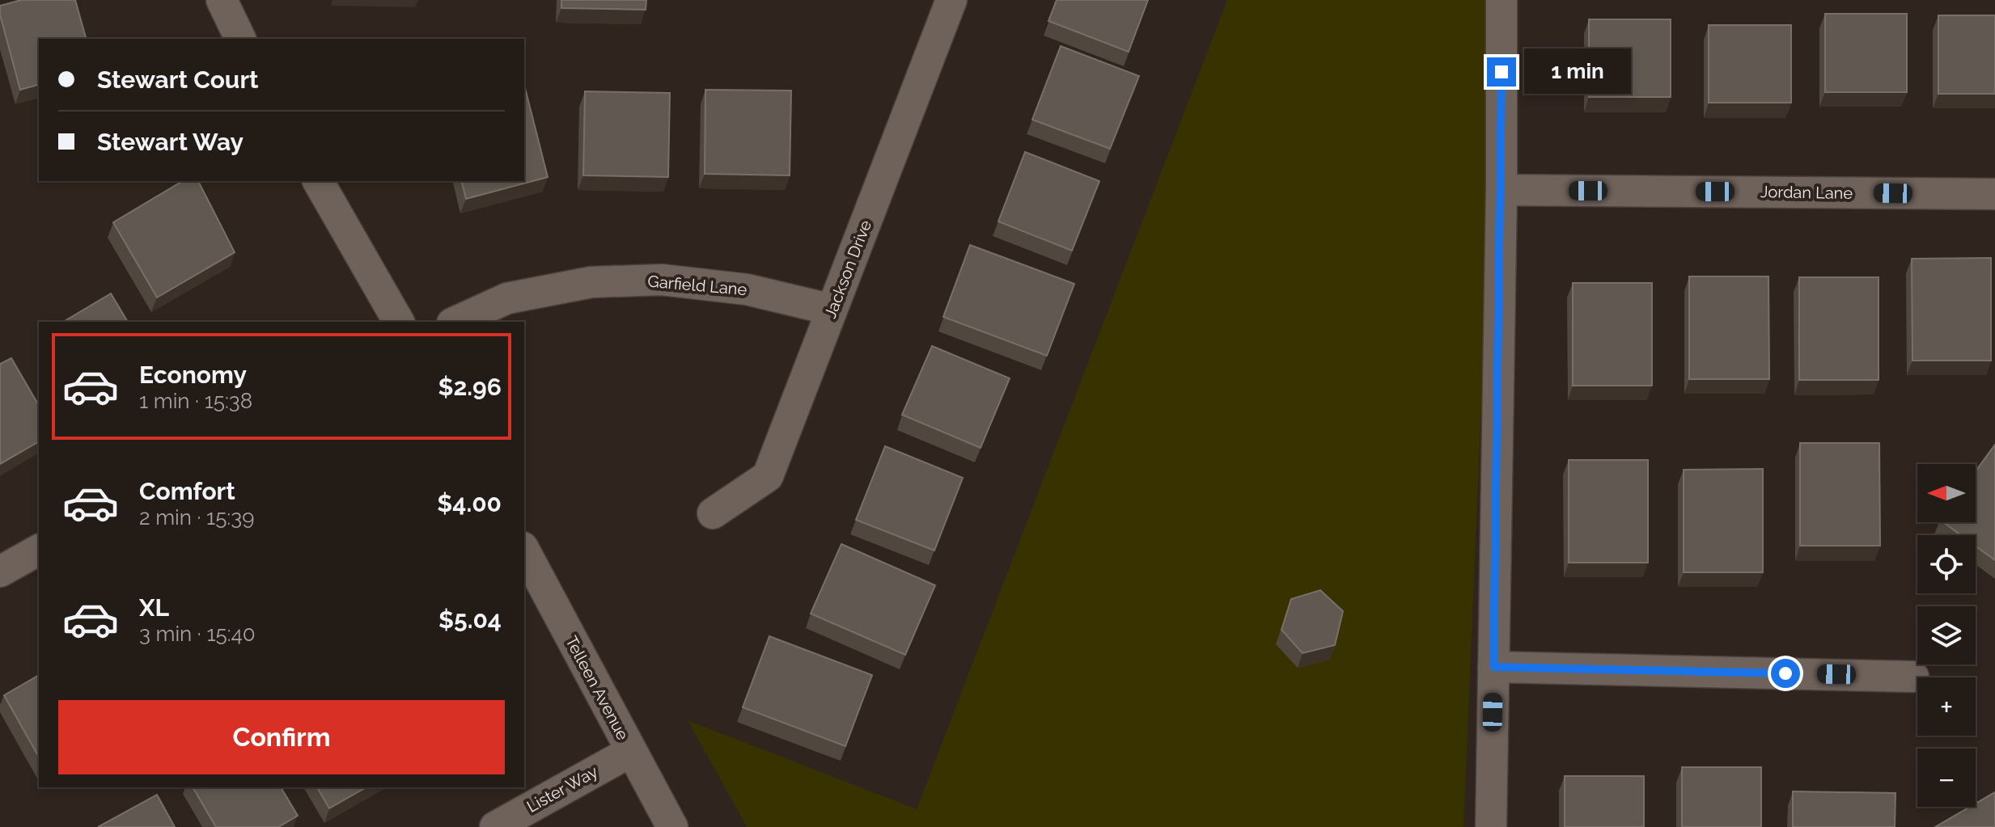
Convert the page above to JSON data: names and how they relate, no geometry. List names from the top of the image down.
{
  "streets": {
    "street": [
      "Jordan Lane",
      "Jackson Drive",
      "Garfield Lane",
      "Telleen Avenue",
      "Lister Way"
    ]
  },
  "crossings": [
    ["Jackson Drive", "Garfield Lane"],
    ["Telleen Avenue", "Lister Way"]
  ],
  "north": "left",
  "page": {
    "banner": ["Stewart Court", "Stewart Way"],
    "bubble": "1 min",
    "list": [
      {
        "name": "Economy",
        "note": "1 min · 15:38",
        "value": "$2.96"
      },
      {
        "name": "Comfort",
        "note": "2 min · 15:39",
        "value": "$4.00"
      },
      {
        "name": "XL",
        "note": "3 min · 15:40",
        "value": "$5.04"
      }
    ],
    "map_buttons": ["+", "−"],
    "buttons": "Confirm"
  }
}
